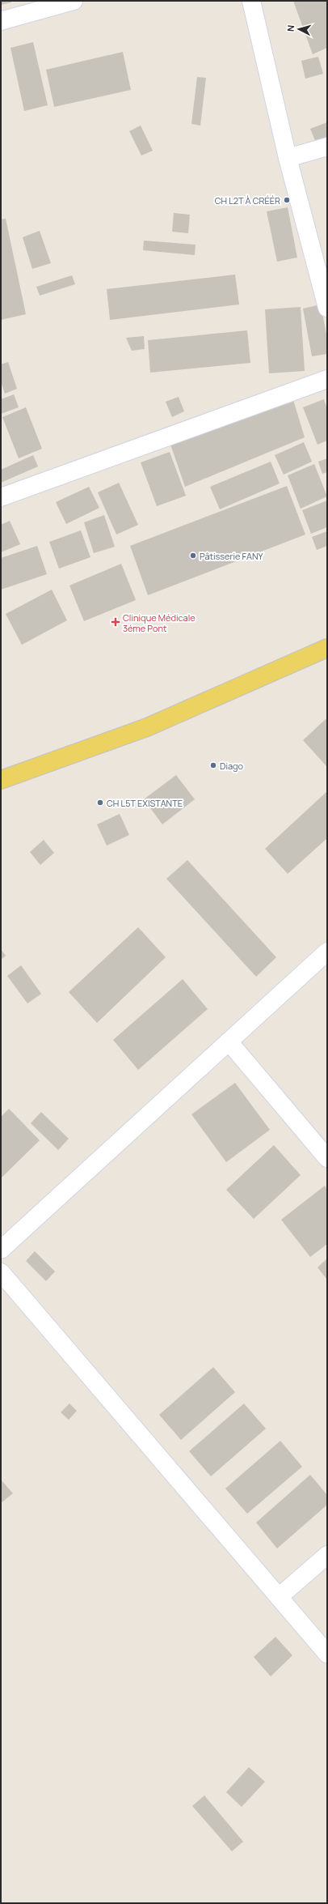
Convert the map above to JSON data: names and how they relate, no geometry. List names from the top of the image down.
{
  "places": {
    "other": [
      "CH L2T À CRÉÉR",
      "Pâtisserie FANY",
      "Diago",
      "CH L5T EXISTANTE"
    ],
    "health": ["Clinique Médicale 3éme Pont"]
  },
  "north": "left"
}
